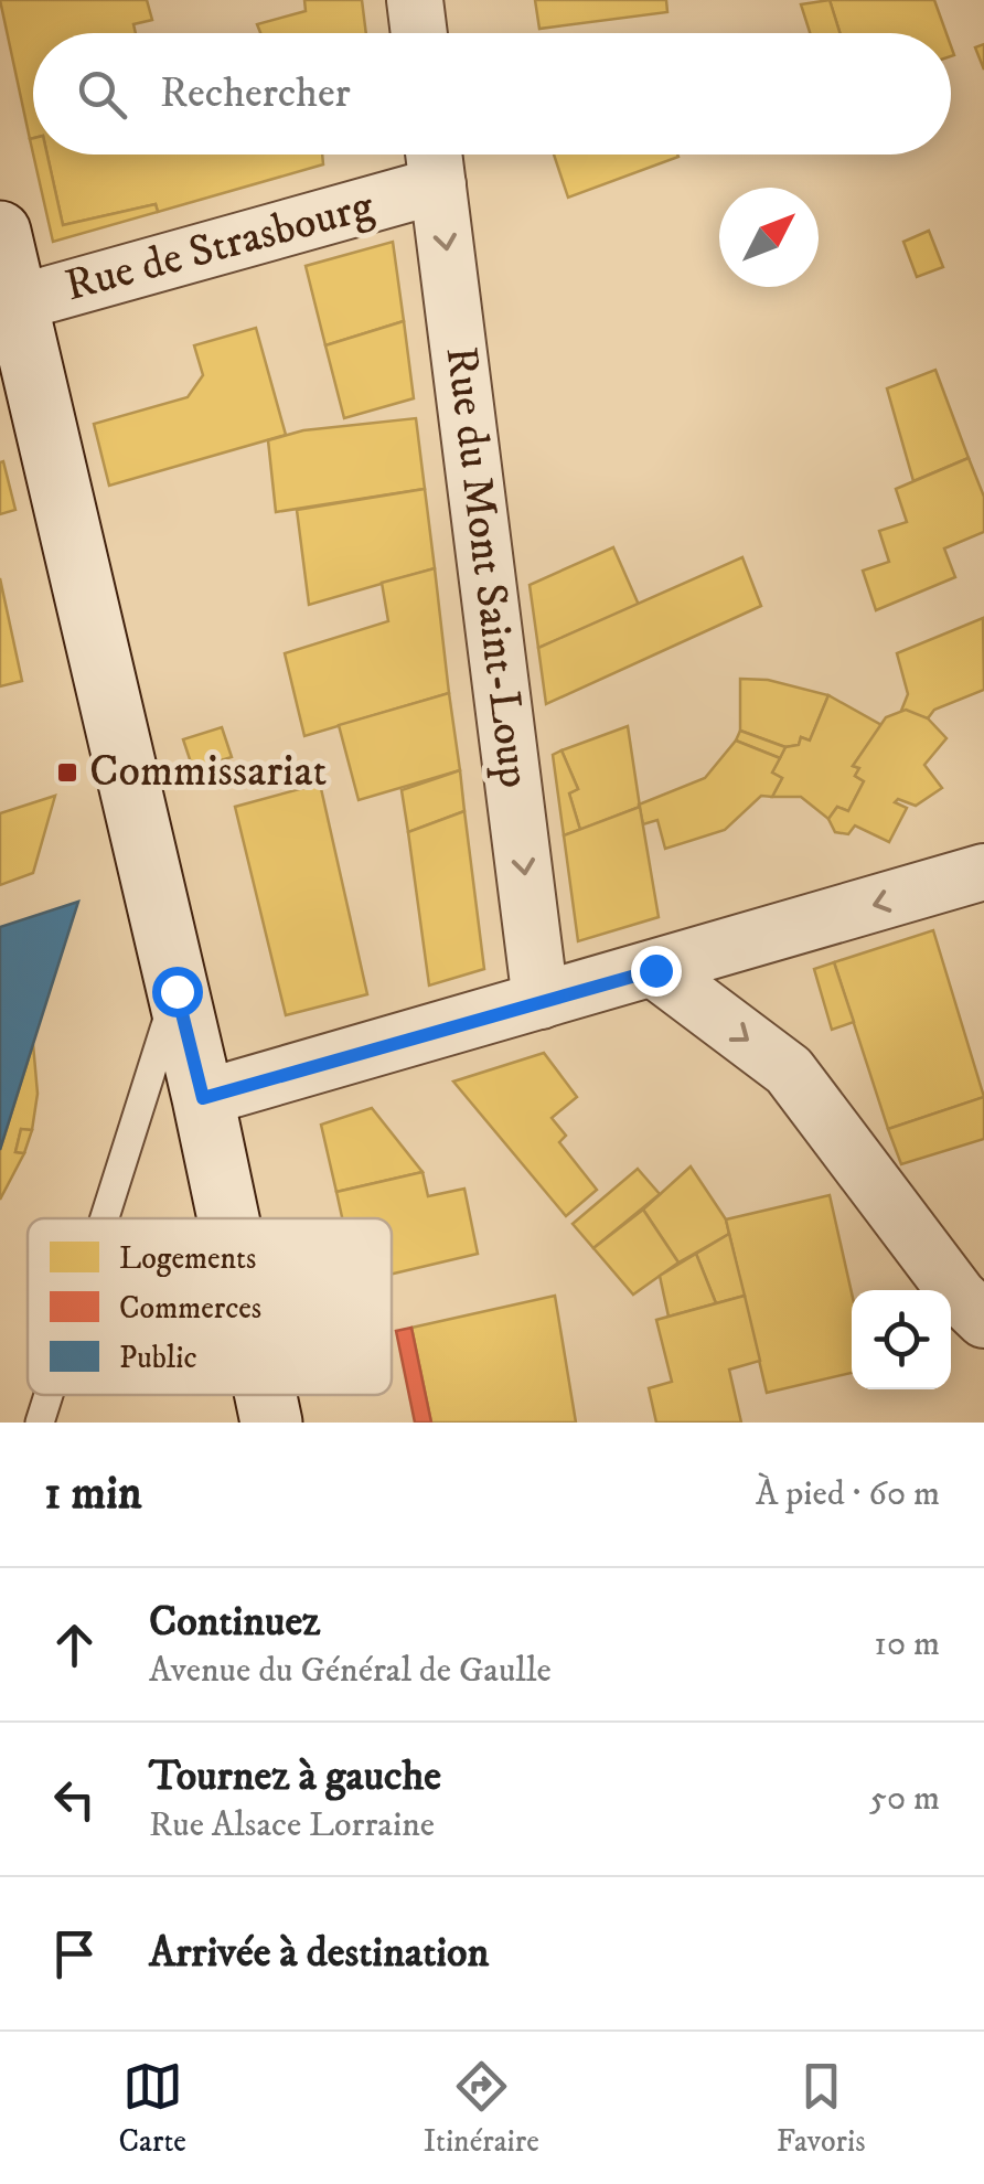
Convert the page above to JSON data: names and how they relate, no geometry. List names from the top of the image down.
{
  "streets": {
    "street": ["Rue de Strasbourg", "Rue du Mont Saint-Loup"]
  },
  "crossings": [
    ["Rue de Strasbourg", "Rue du Mont Saint-Loup"]
  ],
  "one_way": ["Rue du Mont Saint-Loup"],
  "places": {
    "transit": ["Commissariat"]
  },
  "legend": ["Logements", "Commerces", "Public"],
  "north": "top right",
  "page": {
    "search": "Rechercher",
    "heading": ["1 min", "À pied · 60 m"],
    "list": [
      ["Continuez", "Avenue du Général de Gaulle", "10 m"],
      ["Tournez à gauche", "Rue Alsace Lorraine", "50 m"],
      "Arrivée à destination"
    ],
    "nav": ["Carte", "Itinéraire", "Favoris"]
  }
}
